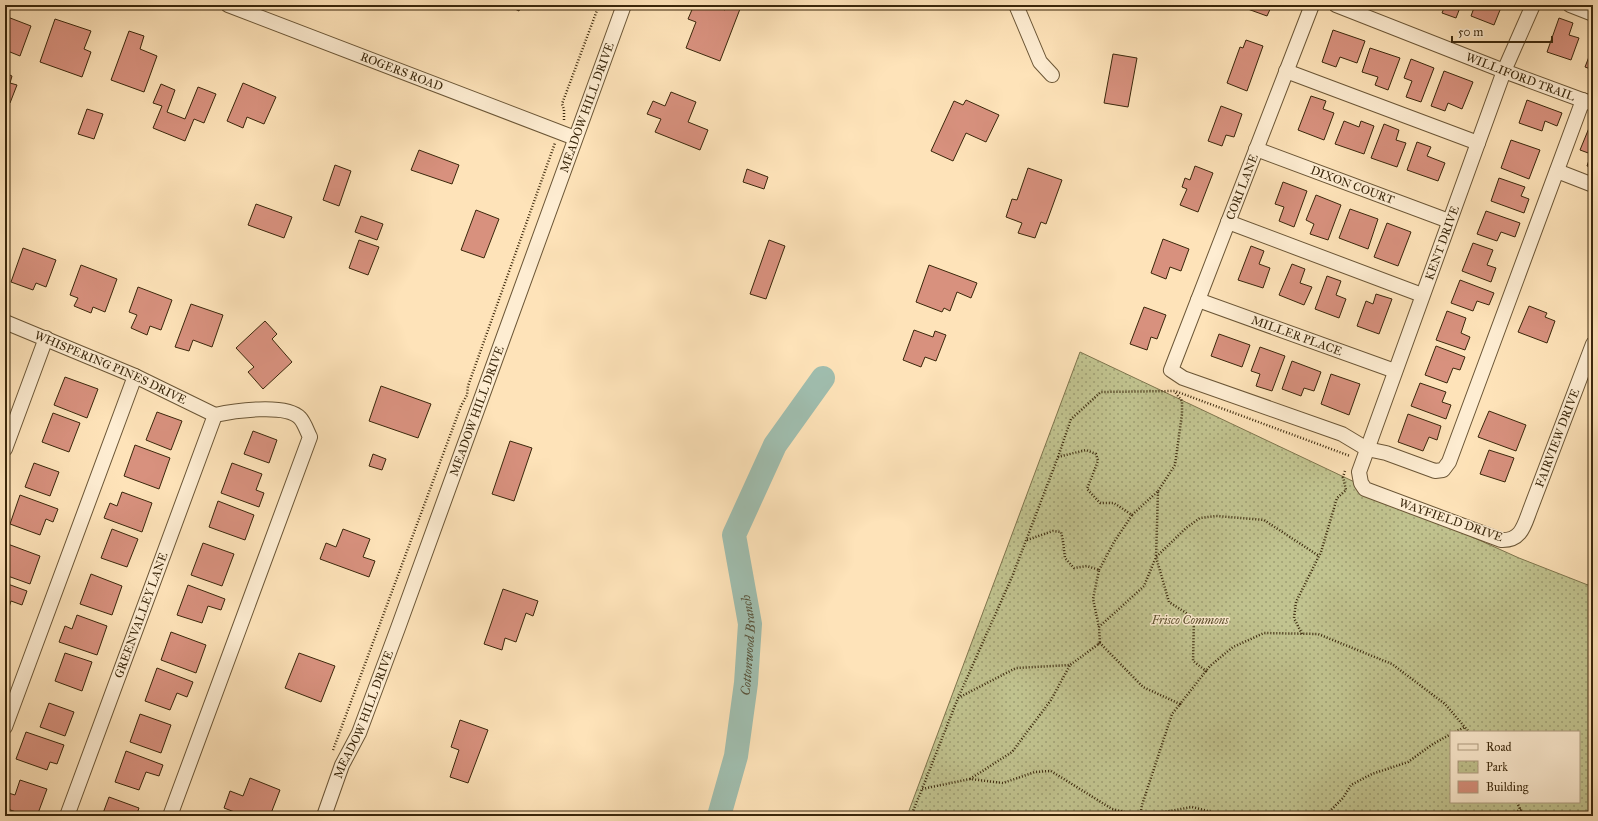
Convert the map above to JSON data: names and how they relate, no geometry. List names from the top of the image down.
{
  "streets": {
    "street": [
      "ROGERS ROAD",
      "WILLIFORD TRAIL",
      "MEADOW HILL DRIVE",
      "DIXON COURT",
      "CORI LANE",
      "KENT DRIVE",
      "MILLER PLACE",
      "WHISPERING PINES DRIVE",
      "FAIRVIEW DRIVE",
      "WAYFIELD DRIVE",
      "GREENVALLEY LANE"
    ]
  },
  "crossings": [
    ["ROGERS ROAD", "MEADOW HILL DRIVE"],
    ["WILLIFORD TRAIL", "KENT DRIVE"],
    ["DIXON COURT", "CORI LANE"],
    ["DIXON COURT", "KENT DRIVE"],
    ["CORI LANE", "KENT DRIVE"],
    ["CORI LANE", "MILLER PLACE"],
    ["KENT DRIVE", "MILLER PLACE"],
    ["KENT DRIVE", "WAYFIELD DRIVE"],
    ["WHISPERING PINES DRIVE", "GREENVALLEY LANE"],
    ["FAIRVIEW DRIVE", "WAYFIELD DRIVE"]
  ],
  "water": ["Cottonwood Branch"],
  "parks": ["Frisco Commons"],
  "legend": ["Road", "Park", "Building"],
  "scale_bar": "50 m"
}
